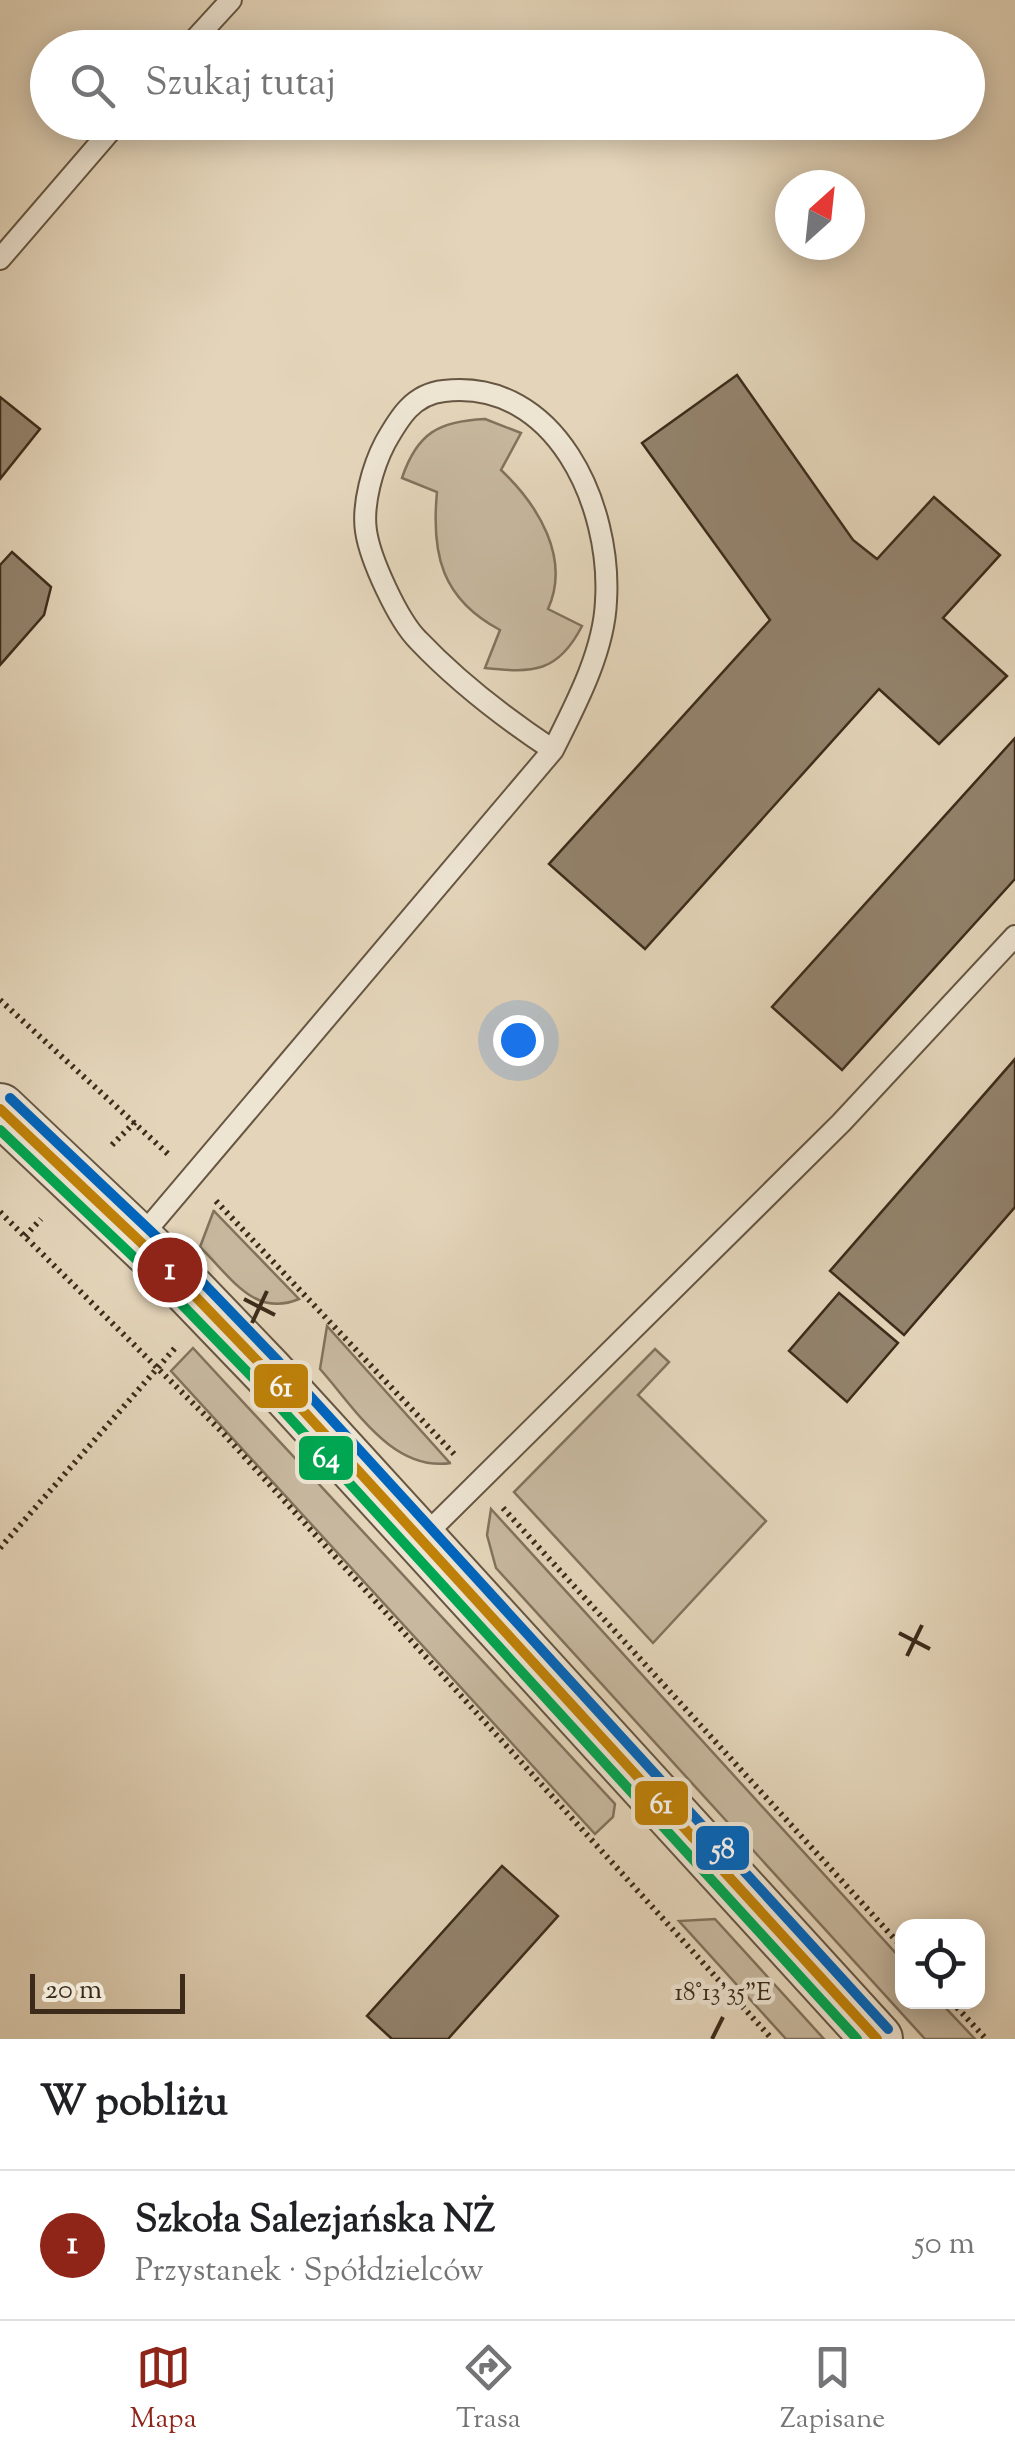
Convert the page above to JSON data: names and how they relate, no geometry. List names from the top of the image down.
{
  "lines": ["transit line 58", "transit line 61", "transit line 64"],
  "scale_bar": "20 m",
  "north": "top right",
  "page": {
    "search": "Szukaj tutaj",
    "pins": "1",
    "scale": "20 m",
    "heading": "W pobliżu",
    "list": [
      {
        "mark": "1",
        "name": "Szkoła Salezjańska NŻ",
        "note": "Przystanek · Spółdzielców",
        "value": "50 m"
      }
    ],
    "nav": ["Mapa", "Trasa", "Zapisane"]
  },
  "coordinates": ["18°13'35\"E"]
}
